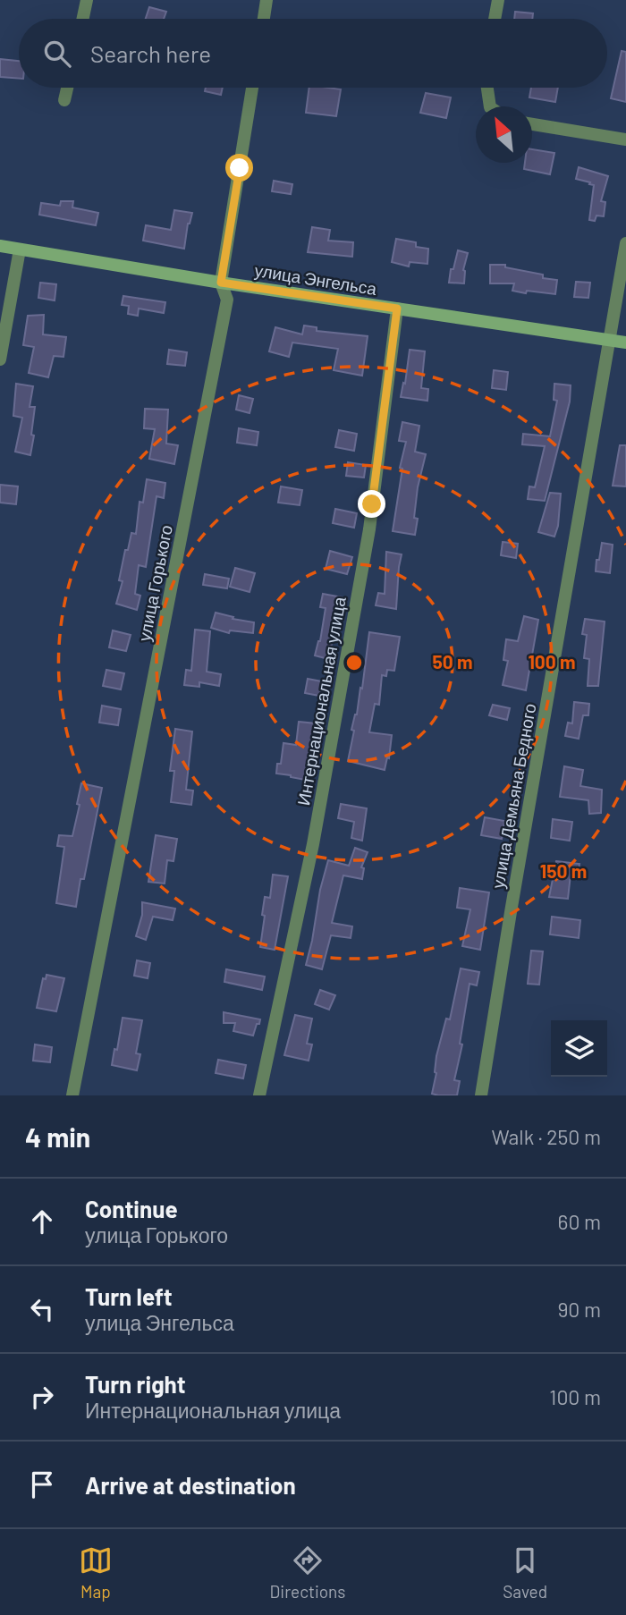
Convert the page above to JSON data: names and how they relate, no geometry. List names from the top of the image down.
{
  "streets": {
    "street": [
      "улица Энгельса",
      "улица Горького",
      "Интернациональная улица",
      "улица Демьяна Бедного"
    ]
  },
  "crossings": [
    ["улица Энгельса", "улица Горького"],
    ["улица Энгельса", "Интернациональная улица"],
    ["улица Энгельса", "улица Демьяна Бедного"]
  ],
  "north": "top left",
  "page": {
    "search": "Search here",
    "heading": ["4 min", "Walk · 250 m"],
    "list": [
      ["Continue", "улица Горького", "60 m"],
      ["Turn left", "улица Энгельса", "90 m"],
      ["Turn right", "Интернациональная улица", "100 m"],
      "Arrive at destination"
    ],
    "nav": ["Map", "Directions", "Saved"]
  },
  "rings": ["50 m", "100 m", "150 m"]
}
